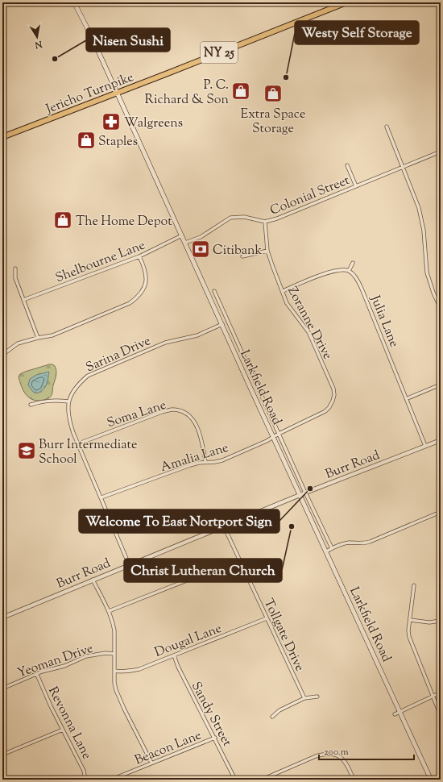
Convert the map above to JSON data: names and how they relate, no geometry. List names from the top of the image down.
{
  "streets": {
    "main road": ["NY 25", "Jericho Turnpike", "Larkfield Road"],
    "street": [
      "Colonial Street",
      "Shelbourne Lane",
      "Julia Lane",
      "Zoranne Drive",
      "Sarina Drive",
      "Soma Lane",
      "Amalia Lane",
      "Burr Road",
      "Tollgate Drive",
      "Dougal Lane",
      "Yeoman Drive",
      "Sandy Street",
      "Revonna Lane",
      "Beacon Lane"
    ]
  },
  "crossings": [
    ["Jericho Turnpike", "Larkfield Road"],
    ["Colonial Street", "Zoranne Drive"],
    ["Colonial Street", "Larkfield Road"],
    ["Shelbourne Lane", "Larkfield Road"],
    ["Julia Lane", "Burr Road"],
    ["Zoranne Drive", "Larkfield Road"],
    ["Zoranne Drive", "Amalia Lane"],
    ["Sarina Drive", "Larkfield Road"],
    ["Sarina Drive", "Soma Lane"],
    ["Sarina Drive", "Amalia Lane"],
    ["Sarina Drive", "Burr Road"],
    ["Larkfield Road", "Amalia Lane"],
    ["Larkfield Road", "Burr Road"],
    ["Soma Lane", "Amalia Lane"],
    ["Burr Road", "Tollgate Drive"],
    ["Tollgate Drive", "Dougal Lane"],
    ["Dougal Lane", "Sandy Street"],
    ["Yeoman Drive", "Revonna Lane"],
    ["Sandy Street", "Beacon Lane"]
  ],
  "places": {
    "other": [
      "Nisen Sushi",
      "Westy Self Storage",
      "Welcome To East Nortport Sign",
      "Christ Lutheran Church"
    ],
    "shop": [
      "P. C. Richard & Son",
      "Extra Space Storage",
      "Staples",
      "The Home Depot"
    ],
    "pharmacy": ["Walgreens"],
    "bank": ["Citibank"],
    "school or university": ["Burr Intermediate School"]
  },
  "scale_bar": "200 m",
  "north": "bottom"
}
